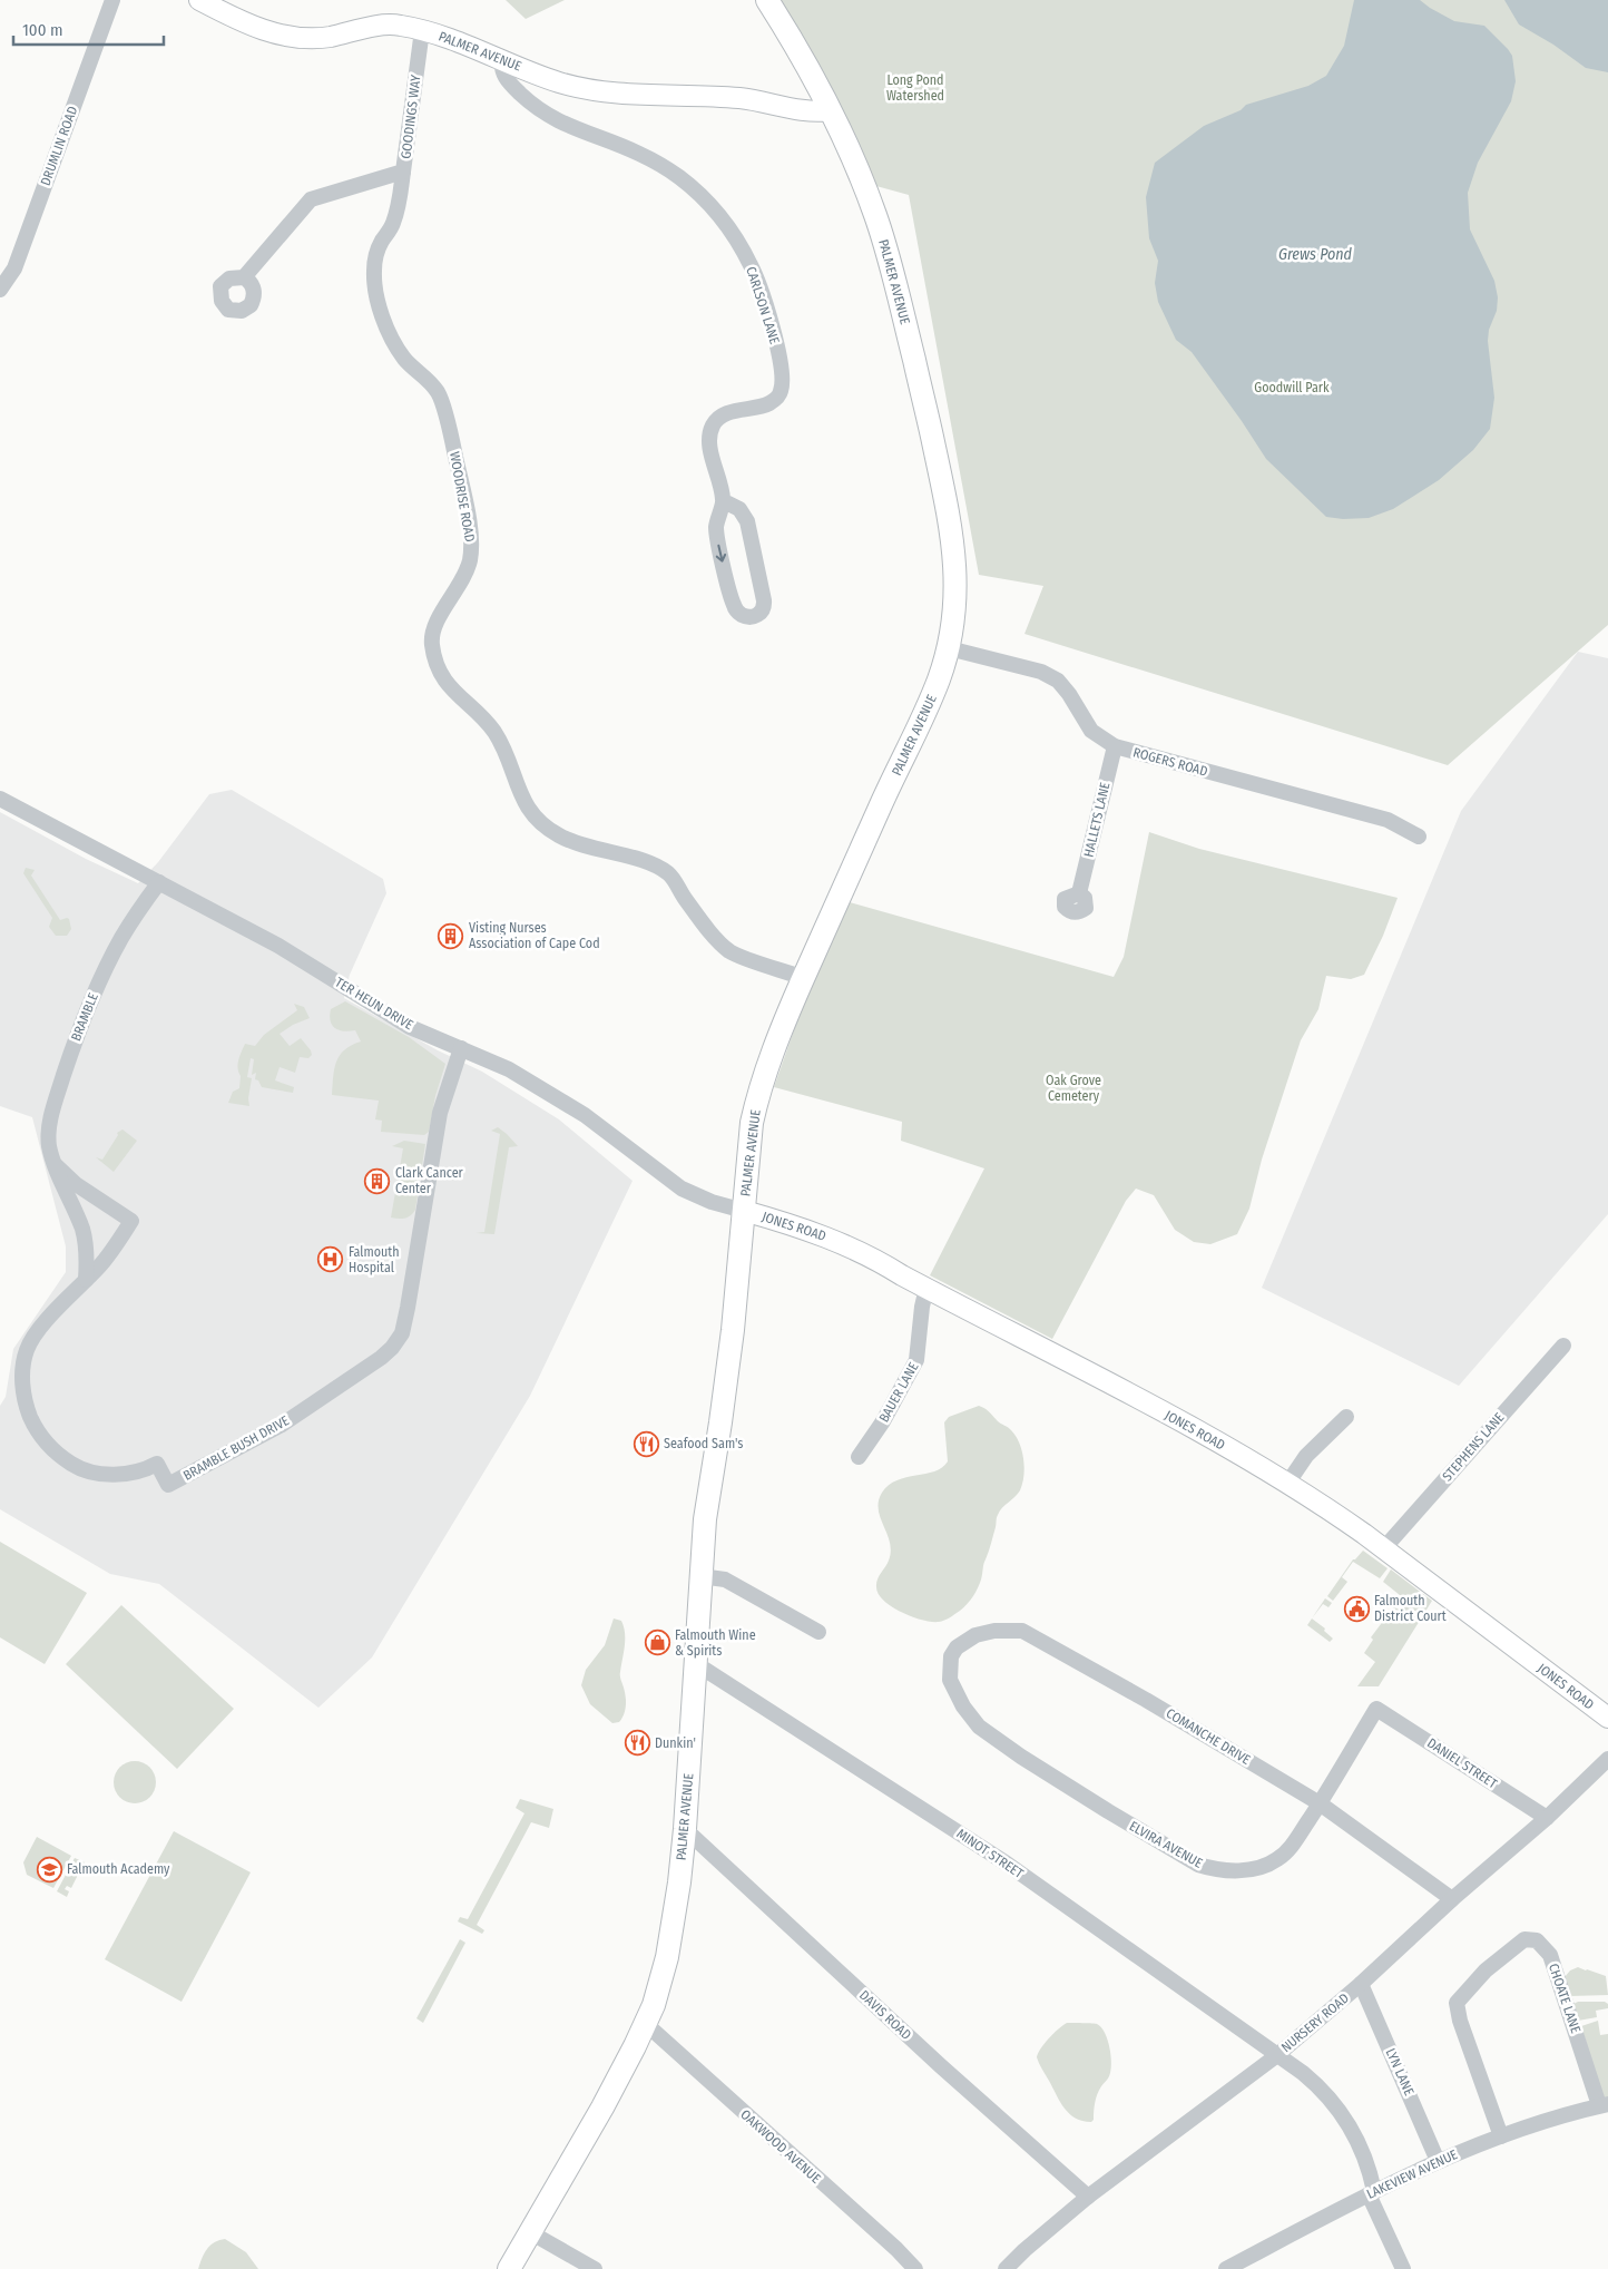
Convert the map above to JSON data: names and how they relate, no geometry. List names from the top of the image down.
{
  "streets": {
    "highway": ["PALMER AVENUE"],
    "main road": ["JONES ROAD"],
    "street": [
      "GOODINGS WAY",
      "DRUMLIN ROAD",
      "CARLSON LANE",
      "WOODRISE ROAD",
      "ROGERS ROAD",
      "HALLETS LANE",
      "TER HEUN DRIVE",
      "BRAMBLE",
      "BAUER LANE",
      "STEPHENS LANE",
      "BRAMBLE BUSH DRIVE",
      "COMANCHE DRIVE",
      "DANIEL STREET",
      "ELVIRA AVENUE",
      "MINOT STREET",
      "CHOATE LANE",
      "DAVIS ROAD",
      "NURSERY ROAD",
      "LYN LANE",
      "OAKWOOD AVENUE",
      "LAKEVIEW AVENUE"
    ]
  },
  "crossings": [
    ["PALMER AVENUE", "GOODINGS WAY"],
    ["PALMER AVENUE", "CARLSON LANE"],
    ["PALMER AVENUE", "WOODRISE ROAD"],
    ["PALMER AVENUE", "ROGERS ROAD"],
    ["PALMER AVENUE", "TER HEUN DRIVE"],
    ["PALMER AVENUE", "JONES ROAD"],
    ["PALMER AVENUE", "MINOT STREET"],
    ["PALMER AVENUE", "DAVIS ROAD"],
    ["PALMER AVENUE", "OAKWOOD AVENUE"],
    ["GOODINGS WAY", "WOODRISE ROAD"],
    ["ROGERS ROAD", "HALLETS LANE"],
    ["TER HEUN DRIVE", "BRAMBLE"],
    ["TER HEUN DRIVE", "JONES ROAD"],
    ["TER HEUN DRIVE", "BRAMBLE BUSH DRIVE"],
    ["BRAMBLE", "BRAMBLE BUSH DRIVE"],
    ["JONES ROAD", "BAUER LANE"],
    ["JONES ROAD", "STEPHENS LANE"],
    ["COMANCHE DRIVE", "ELVIRA AVENUE"],
    ["COMANCHE DRIVE", "NURSERY ROAD"],
    ["DANIEL STREET", "ELVIRA AVENUE"],
    ["DANIEL STREET", "NURSERY ROAD"],
    ["MINOT STREET", "NURSERY ROAD"],
    ["MINOT STREET", "LAKEVIEW AVENUE"],
    ["CHOATE LANE", "LAKEVIEW AVENUE"],
    ["DAVIS ROAD", "NURSERY ROAD"],
    ["NURSERY ROAD", "LYN LANE"],
    ["LYN LANE", "LAKEVIEW AVENUE"]
  ],
  "water": ["Grews Pond"],
  "parks": ["Long Pond Watershed", "Goodwill Park", "Oak Grove Cemetery"],
  "places": {
    "building": ["Visting Nurses Association of Cape Cod", "Clark Cancer Center"],
    "hospital": ["Falmouth Hospital"],
    "restaurant": ["Seafood Sam's", "Dunkin'"],
    "public building": ["Falmouth District Court"],
    "shop": ["Falmouth Wine & Spirits"],
    "school or university": ["Falmouth Academy"]
  },
  "scale_bar": "100 m"
}
